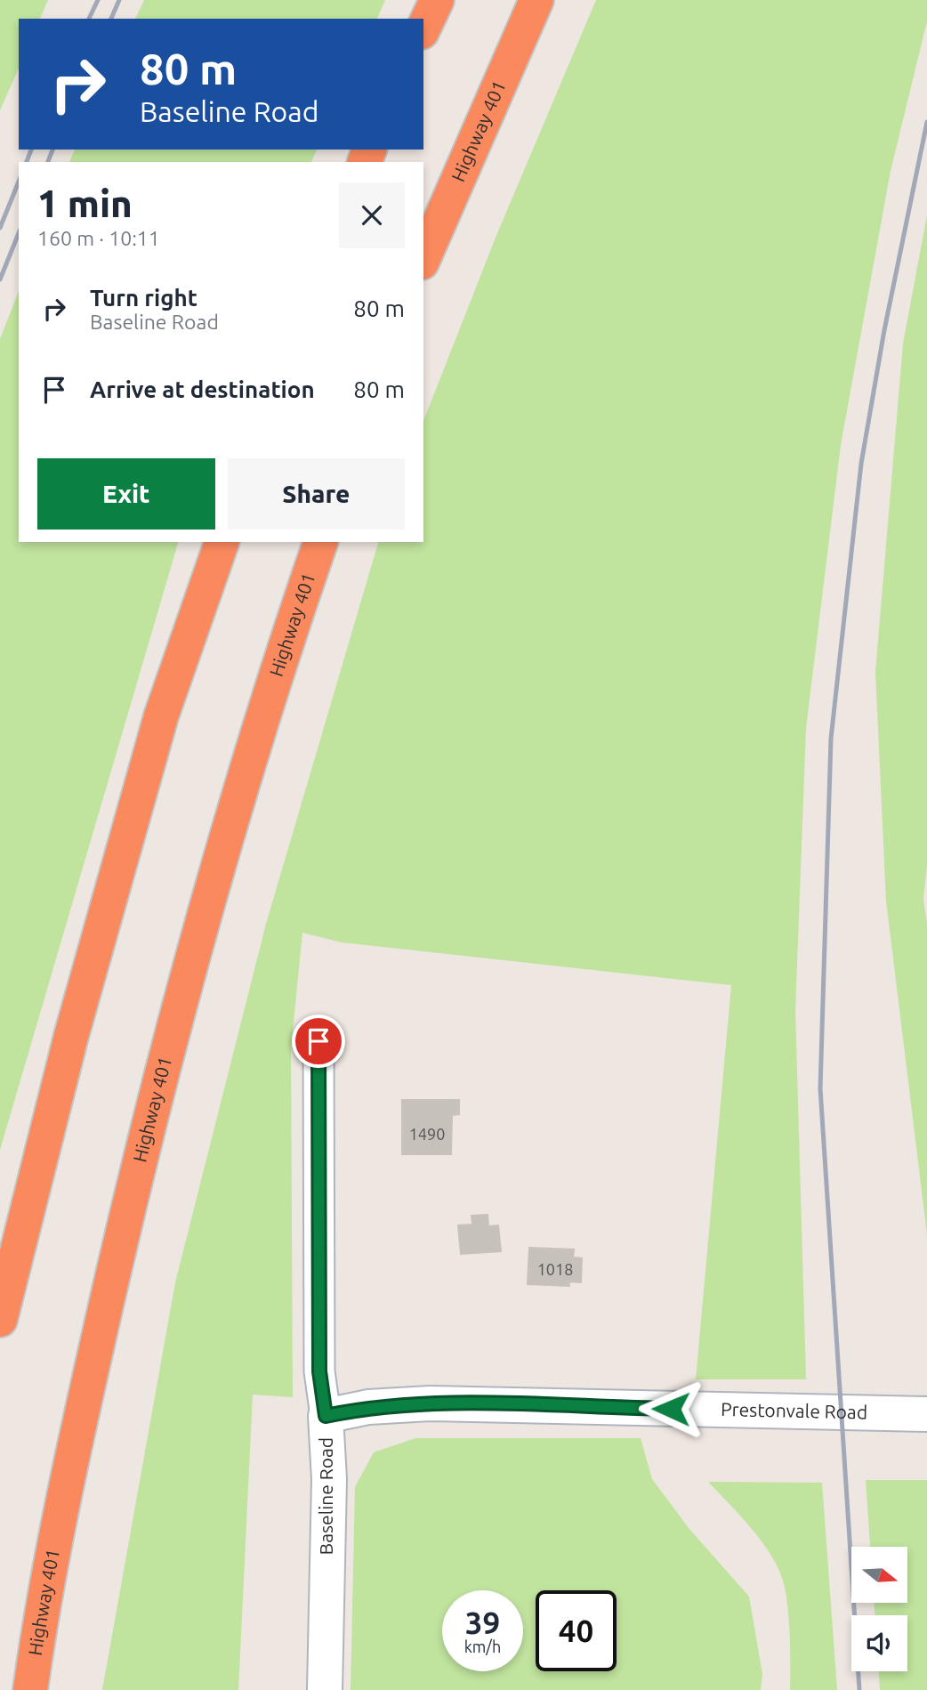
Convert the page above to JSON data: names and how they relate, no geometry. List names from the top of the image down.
{
  "streets": {
    "highway": ["Highway 401"],
    "street": ["Prestonvale Road", "Baseline Road"]
  },
  "crossings": [
    ["Prestonvale Road", "Baseline Road"]
  ],
  "house_numbers": ["1490", "1018"],
  "north": "right",
  "page": {
    "turn": ["80 m", "Baseline Road"],
    "heading": ["1 min", "160 m · 10:11"],
    "list": [
      {
        "name": "Turn right",
        "note": "Baseline Road",
        "value": "80 m"
      },
      {
        "name": "Arrive at destination",
        "value": "80 m"
      }
    ],
    "buttons": ["Exit", "Share"],
    "speed": "39 km/h",
    "limit": "40"
  }
}
